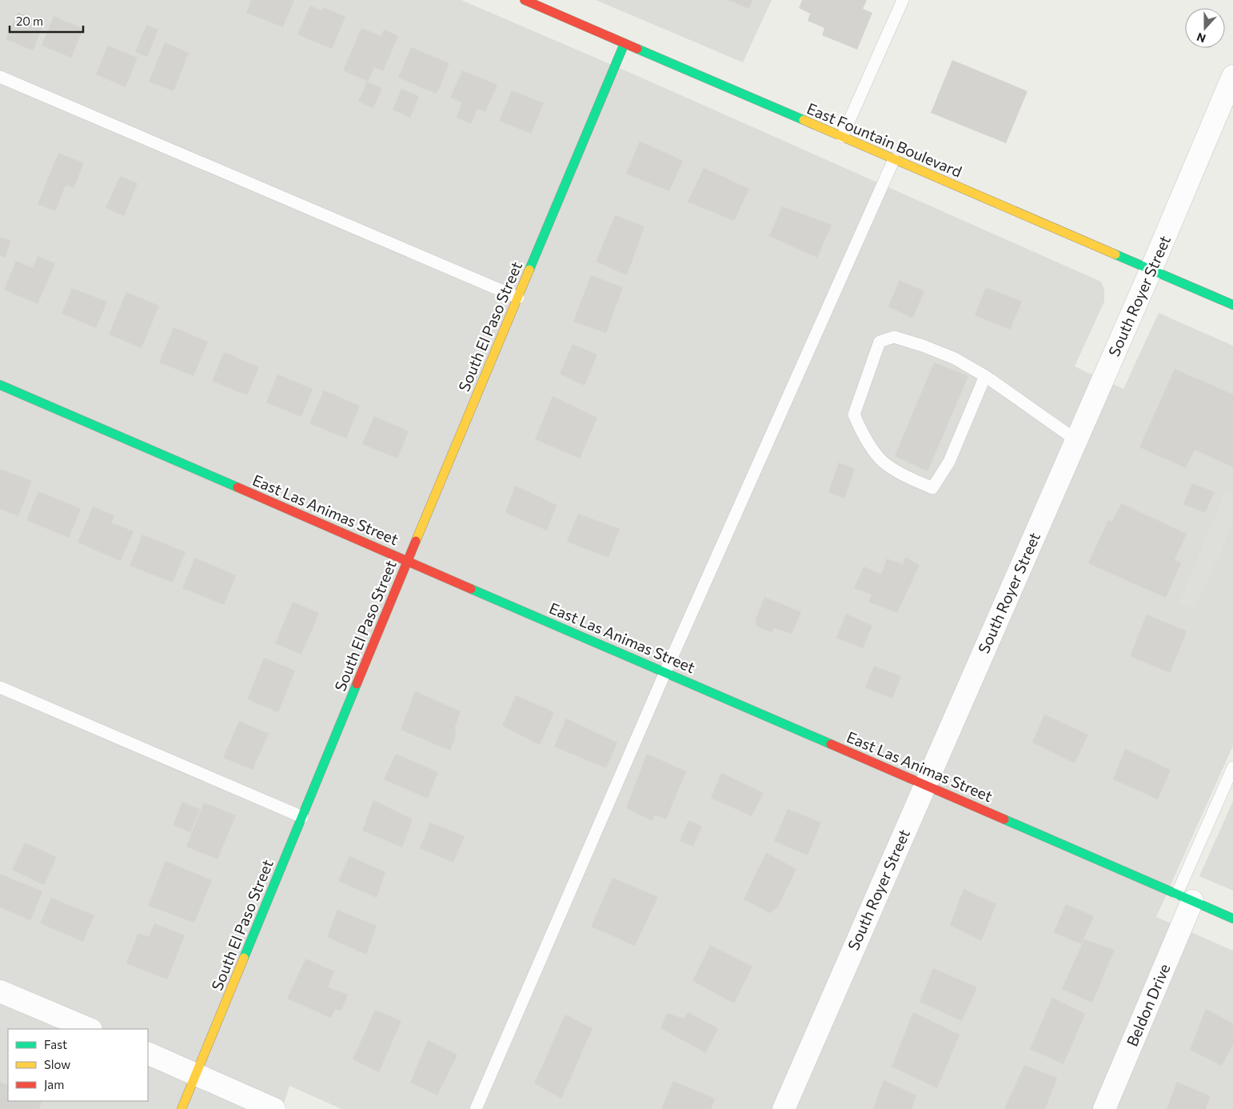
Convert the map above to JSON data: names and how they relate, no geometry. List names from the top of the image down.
{
  "streets": {
    "street": [
      "East Fountain Boulevard",
      "South Royer Street",
      "South El Paso Street",
      "East Las Animas Street",
      "Beldon Drive"
    ]
  },
  "crossings": [
    ["East Fountain Boulevard", "South Royer Street"],
    ["East Fountain Boulevard", "South El Paso Street"],
    ["South Royer Street", "East Las Animas Street"],
    ["South El Paso Street", "East Las Animas Street"],
    ["East Las Animas Street", "Beldon Drive"]
  ],
  "legend": ["Fast", "Slow", "Jam"],
  "scale_bar": "20 m",
  "north": "bottom"
}
